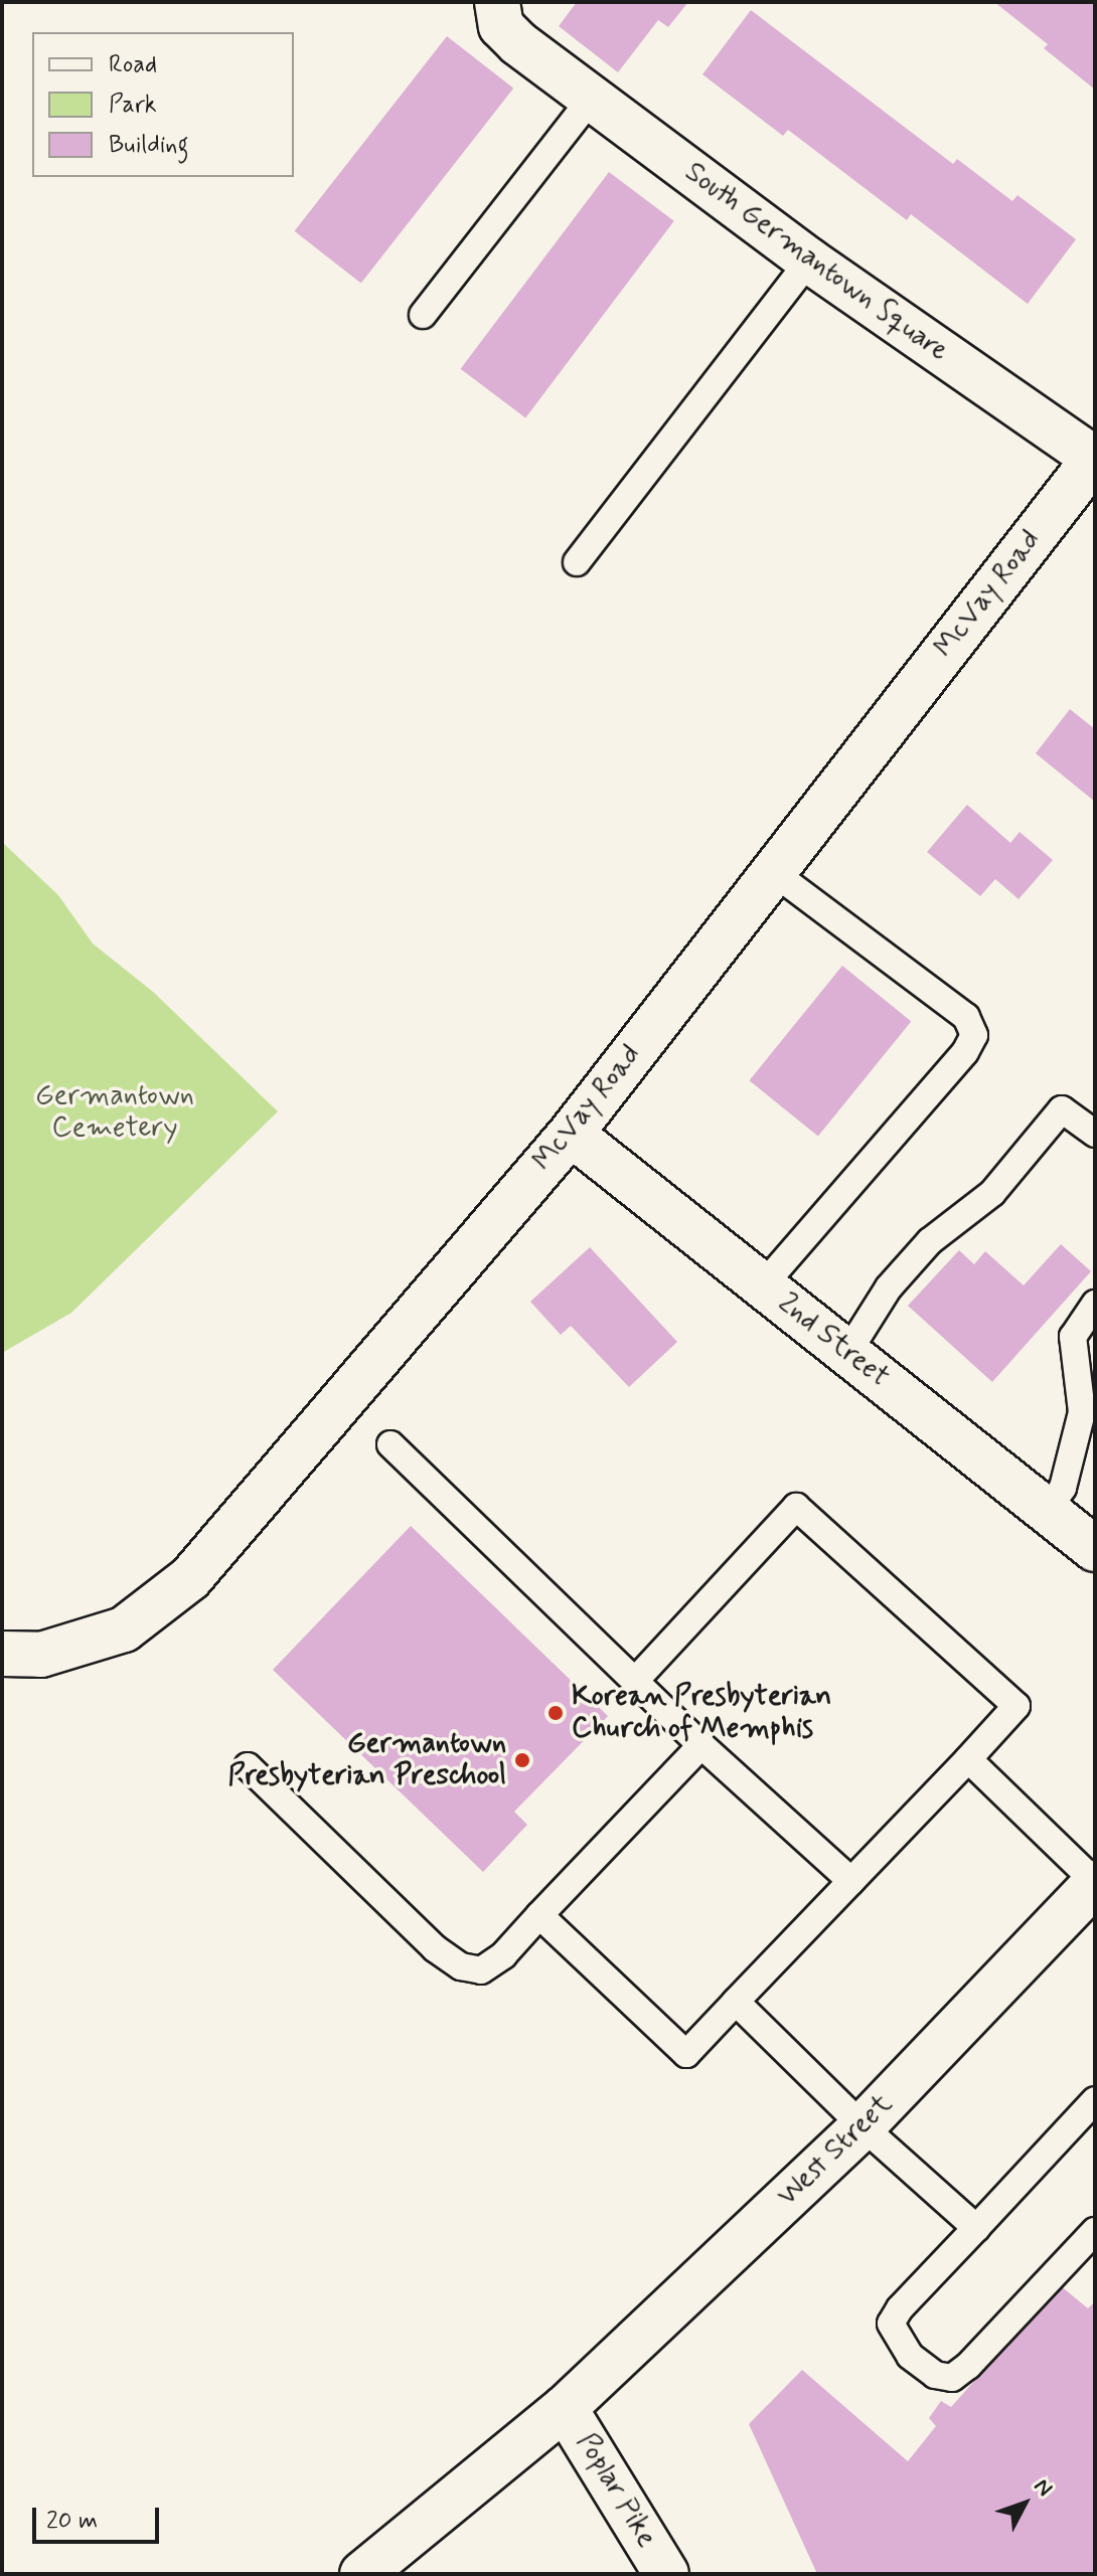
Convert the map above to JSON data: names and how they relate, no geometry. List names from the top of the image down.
{
  "streets": {
    "street": [
      "South Germantown Square",
      "McVay Road",
      "2nd Street",
      "West Street",
      "Poplar Pike"
    ]
  },
  "crossings": [
    ["South Germantown Square", "McVay Road"],
    ["McVay Road", "2nd Street"],
    ["West Street", "Poplar Pike"]
  ],
  "parks": ["Germantown Cemetery"],
  "places": ["Korean Presbyterian Church of Memphis", "Germantown Presbyterian Preschool"],
  "legend": ["Road", "Park", "Building"],
  "scale_bar": "20 m",
  "north": "top right"
}
